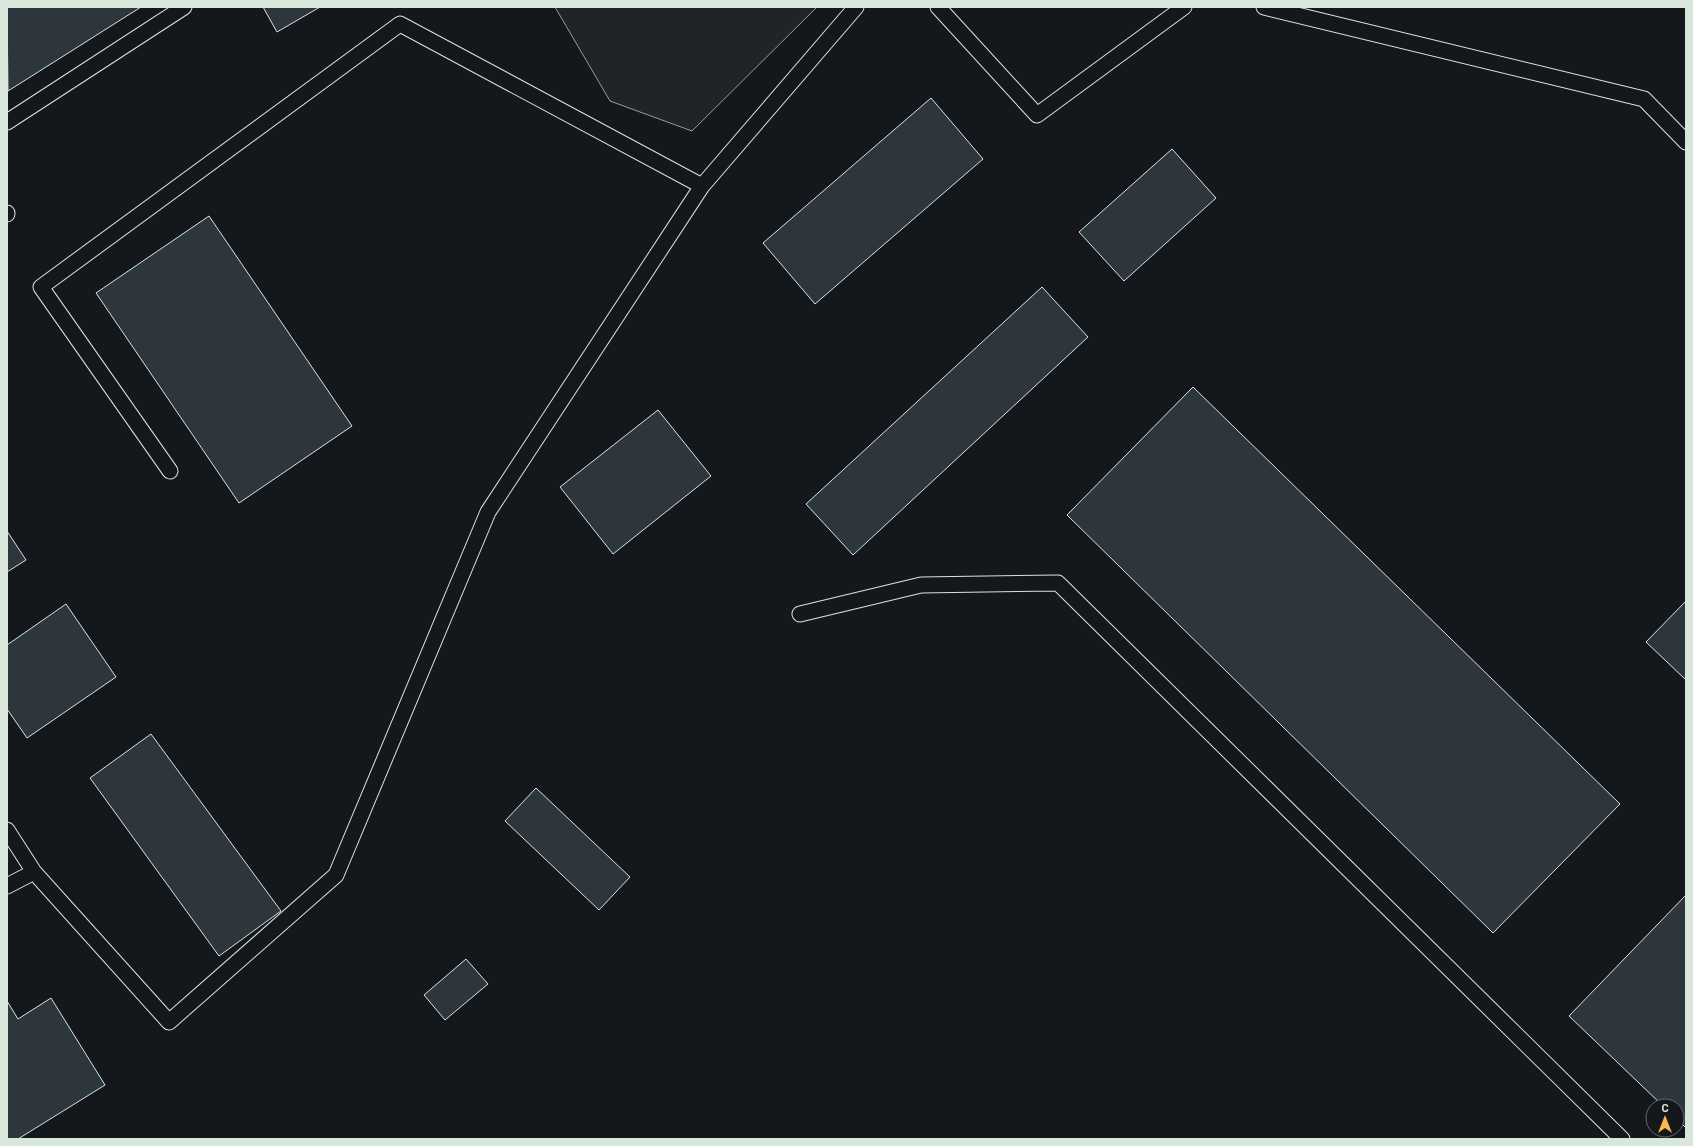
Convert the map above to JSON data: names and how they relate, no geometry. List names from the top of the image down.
{
  "north": "top"
}
